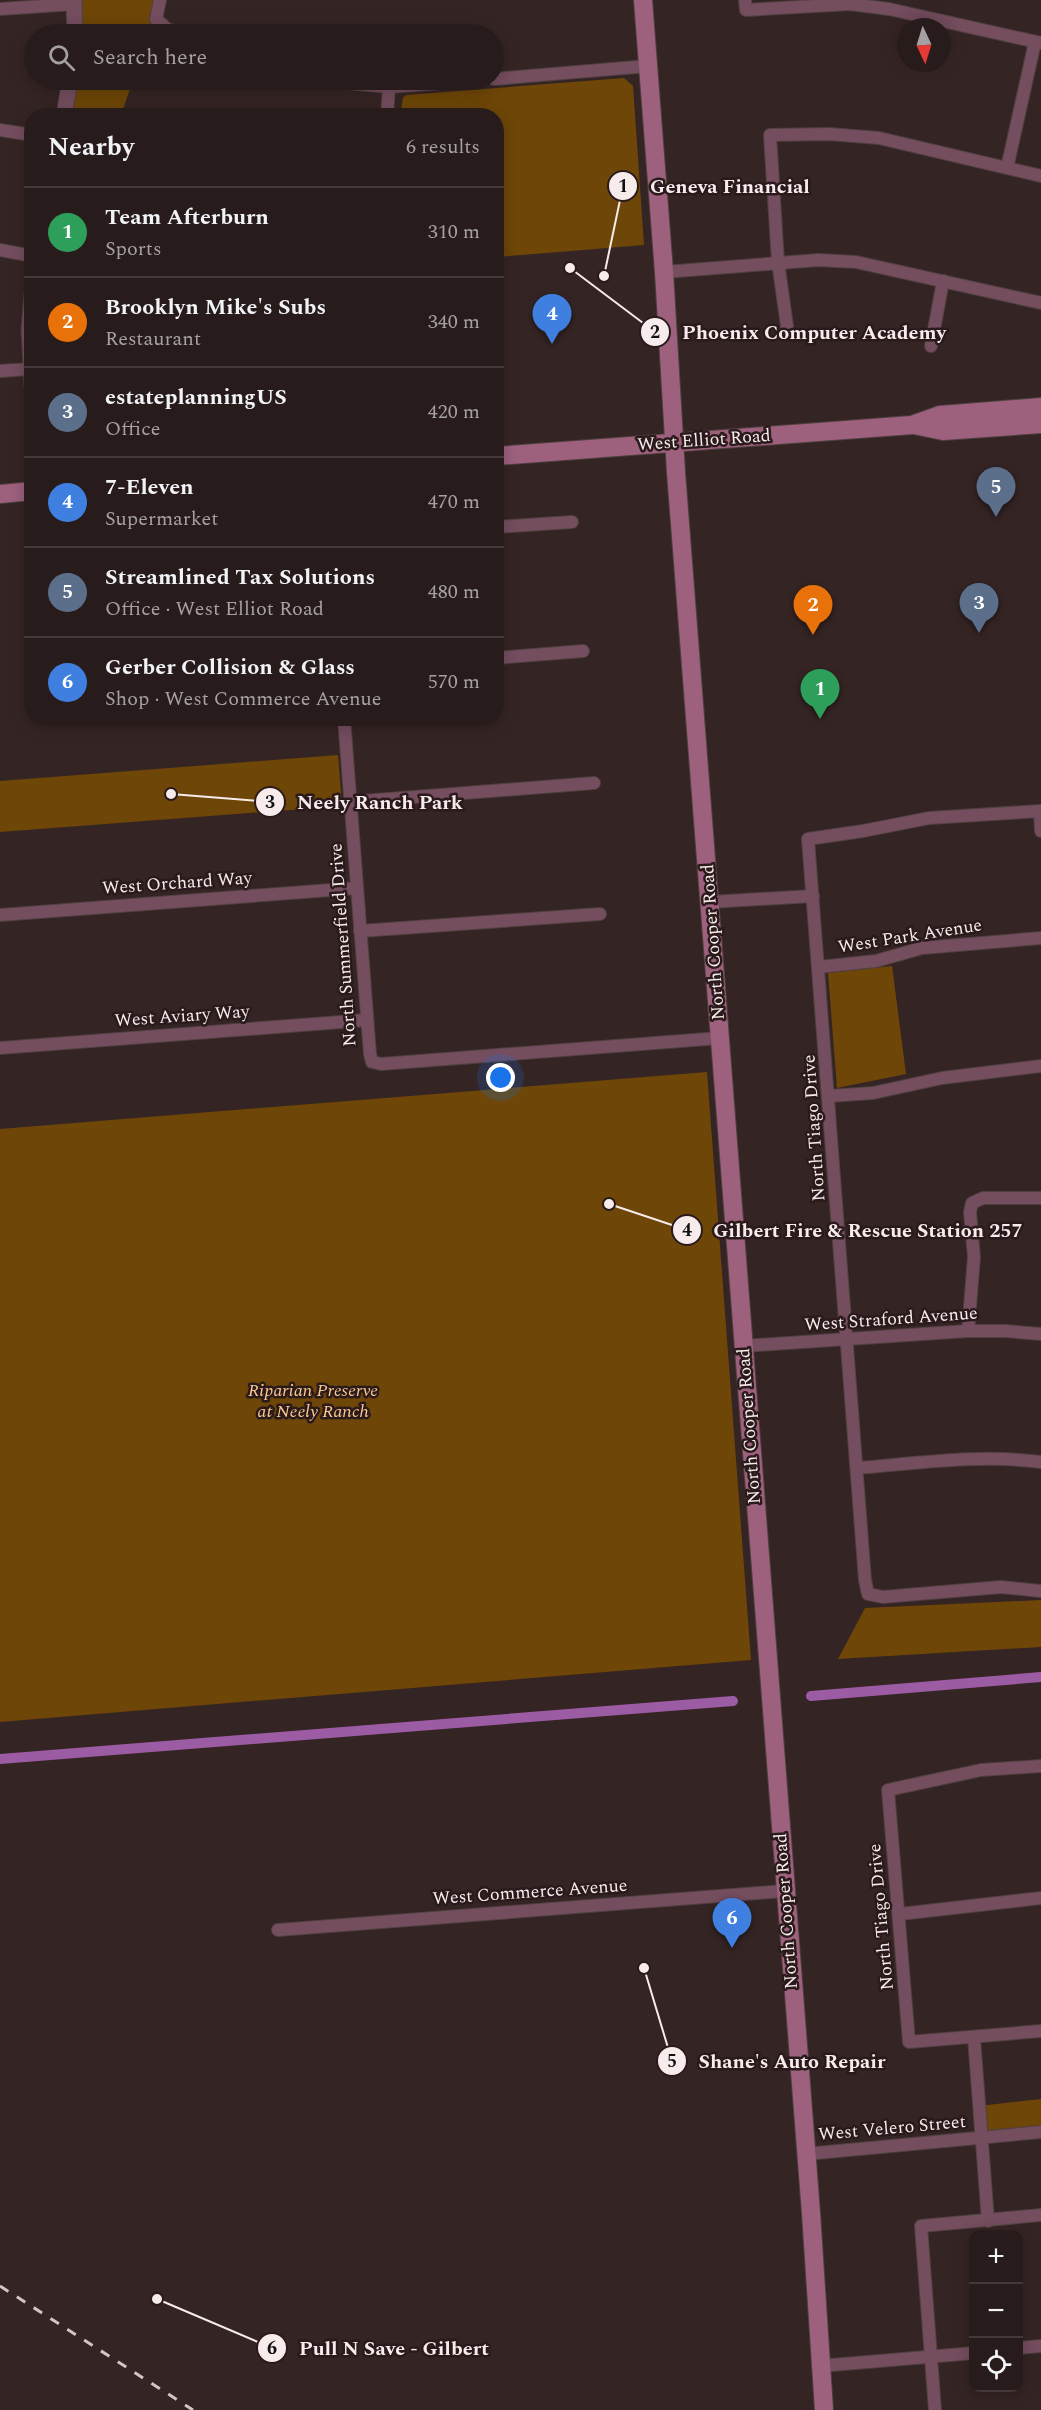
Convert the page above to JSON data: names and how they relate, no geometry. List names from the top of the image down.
{
  "streets": {
    "main road": ["West Elliot Road", "North Cooper Road"],
    "street": [
      "West Orchard Way",
      "West Park Avenue",
      "North Summerfield Drive",
      "West Aviary Way",
      "North Tiago Drive",
      "West Straford Avenue",
      "West Commerce Avenue",
      "West Velero Street"
    ]
  },
  "crossings": [
    ["West Elliot Road", "North Cooper Road"],
    ["West Orchard Way", "North Summerfield Drive"],
    ["West Park Avenue", "North Tiago Drive"],
    ["North Cooper Road", "North Summerfield Drive"],
    ["North Cooper Road", "West Straford Avenue"],
    ["North Cooper Road", "West Commerce Avenue"],
    ["North Cooper Road", "West Velero Street"],
    ["North Summerfield Drive", "West Aviary Way"],
    ["North Tiago Drive", "West Straford Avenue"]
  ],
  "parks": ["Riparian Preserve at Neely Ranch"],
  "places": [
    "Phoenix Computer Academy",
    "Geneva Financial",
    "Neely Ranch Park",
    "Gilbert Fire & Rescue Station 257",
    "Shane's Auto Repair",
    "Pull N Save - Gilbert"
  ],
  "north": "bottom",
  "page": {
    "search": "Search here",
    "heading": ["Nearby", "6 results"],
    "list": [
      {
        "mark": "1",
        "name": "Team Afterburn",
        "note": "Sports",
        "value": "310 m"
      },
      {
        "mark": "2",
        "name": "Brooklyn Mike's Subs",
        "note": "Restaurant",
        "value": "340 m"
      },
      {
        "mark": "3",
        "name": "estateplanningUS",
        "note": "Office",
        "value": "420 m"
      },
      {
        "mark": "4",
        "name": "7-Eleven",
        "note": "Supermarket",
        "value": "470 m"
      },
      {
        "mark": "5",
        "name": "Streamlined Tax Solutions",
        "note": "Office · West Elliot Road",
        "value": "480 m"
      },
      {
        "mark": "6",
        "name": "Gerber Collision & Glass",
        "note": "Shop · West Commerce Avenue",
        "value": "570 m"
      }
    ],
    "pins": [
      "4",
      "5",
      "3",
      "2",
      "1",
      "6"
    ],
    "map_buttons": ["+", "−"]
  }
}
